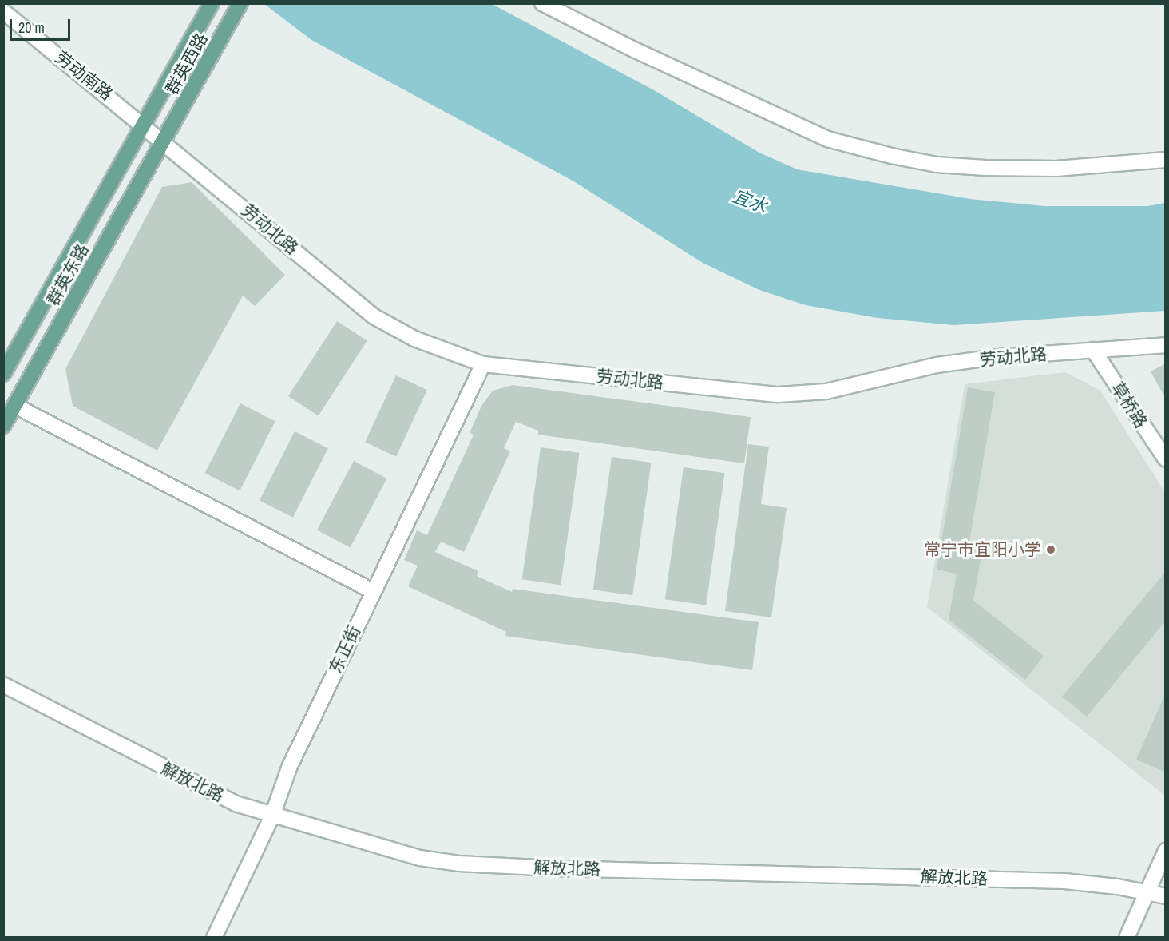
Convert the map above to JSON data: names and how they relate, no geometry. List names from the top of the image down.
{
  "streets": {
    "main road": ["群英西路", "群英东路"],
    "street": [
      "劳动南路",
      "劳动北路",
      "草桥路",
      "东正街",
      "解放北路"
    ]
  },
  "crossings": [
    ["群英西路", "劳动南路"],
    ["群英西路", "劳动北路"],
    ["群英西路", "群英东路"],
    ["劳动南路", "劳动北路"],
    ["劳动南路", "群英东路"],
    ["劳动北路", "群英东路"],
    ["劳动北路", "草桥路"],
    ["劳动北路", "东正街"],
    ["东正街", "解放北路"]
  ],
  "water": ["宜水"],
  "places": ["常宁市宜阳小学"],
  "scale_bar": "20 m"
}
